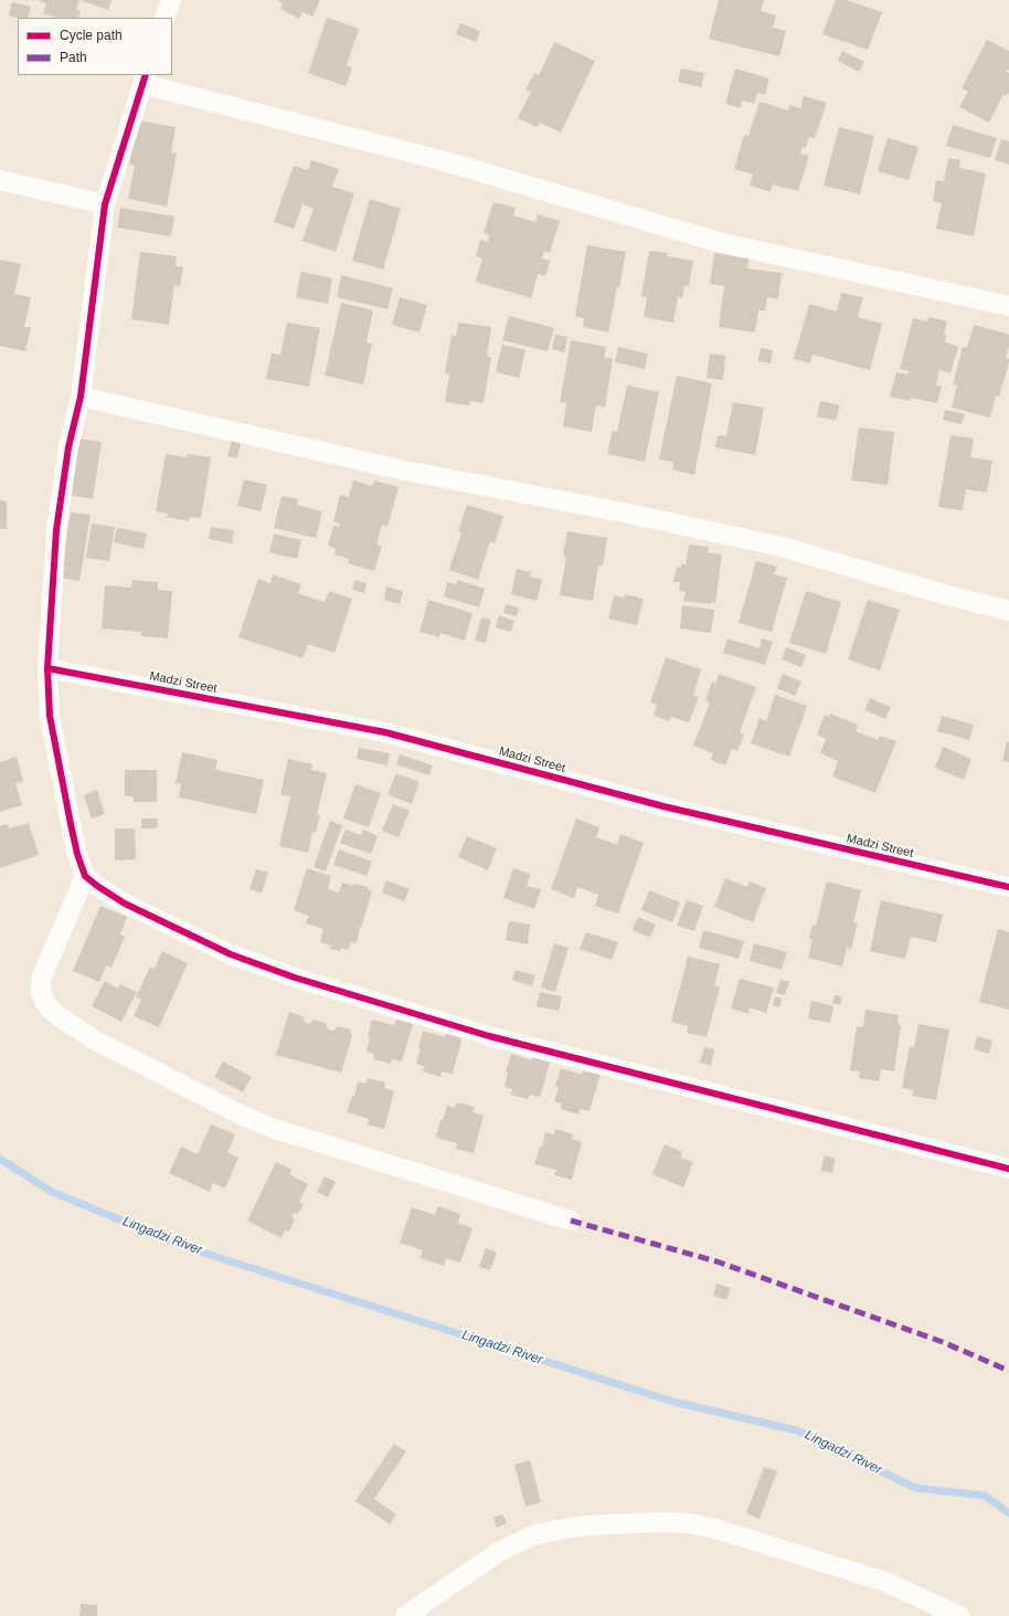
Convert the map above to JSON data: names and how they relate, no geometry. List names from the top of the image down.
{
  "streets": {
    "street": ["Madzi Street"]
  },
  "water": ["Lingadzi River"],
  "legend": ["Cycle path", "Path"]
}
